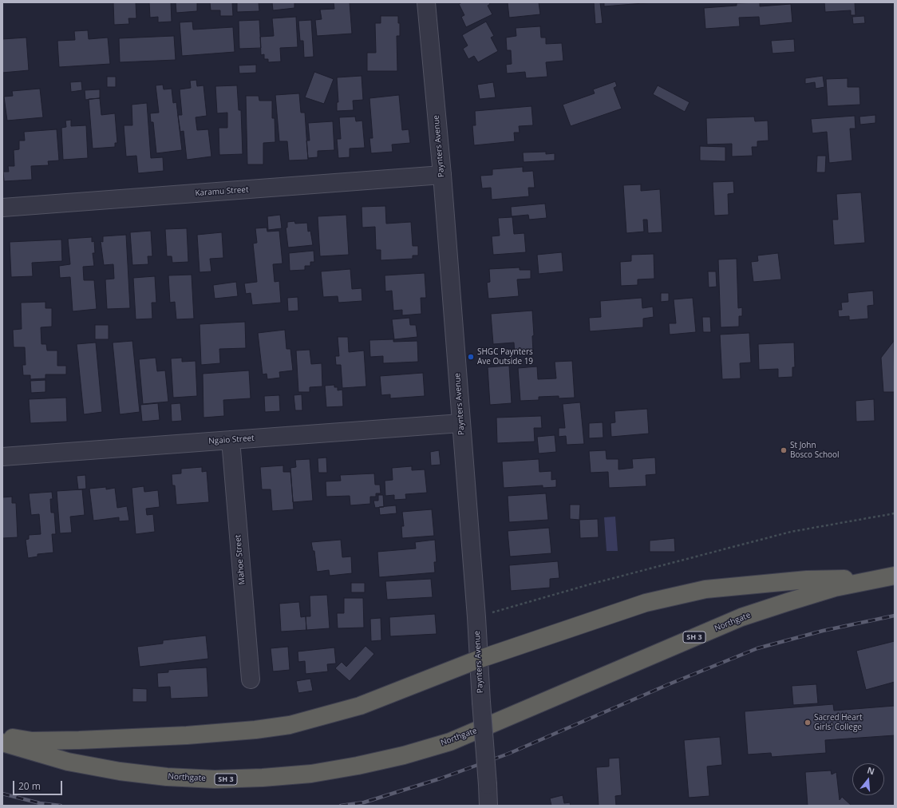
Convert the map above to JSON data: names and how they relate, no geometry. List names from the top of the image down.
{
  "streets": {
    "highway": ["Northgate", "SH 3"],
    "street": [
      "Paynters Avenue",
      "Karamu Street",
      "Ngaio Street",
      "Mahoe Street"
    ]
  },
  "crossings": [
    ["Paynters Avenue", "Karamu Street"],
    ["Paynters Avenue", "Ngaio Street"],
    ["Ngaio Street", "Mahoe Street"]
  ],
  "places": ["SHGC Paynters Ave Outside 19", "St John Bosco School", "Sacred Heart Girls' College"],
  "scale_bar": "20 m",
  "north": "top"
}
